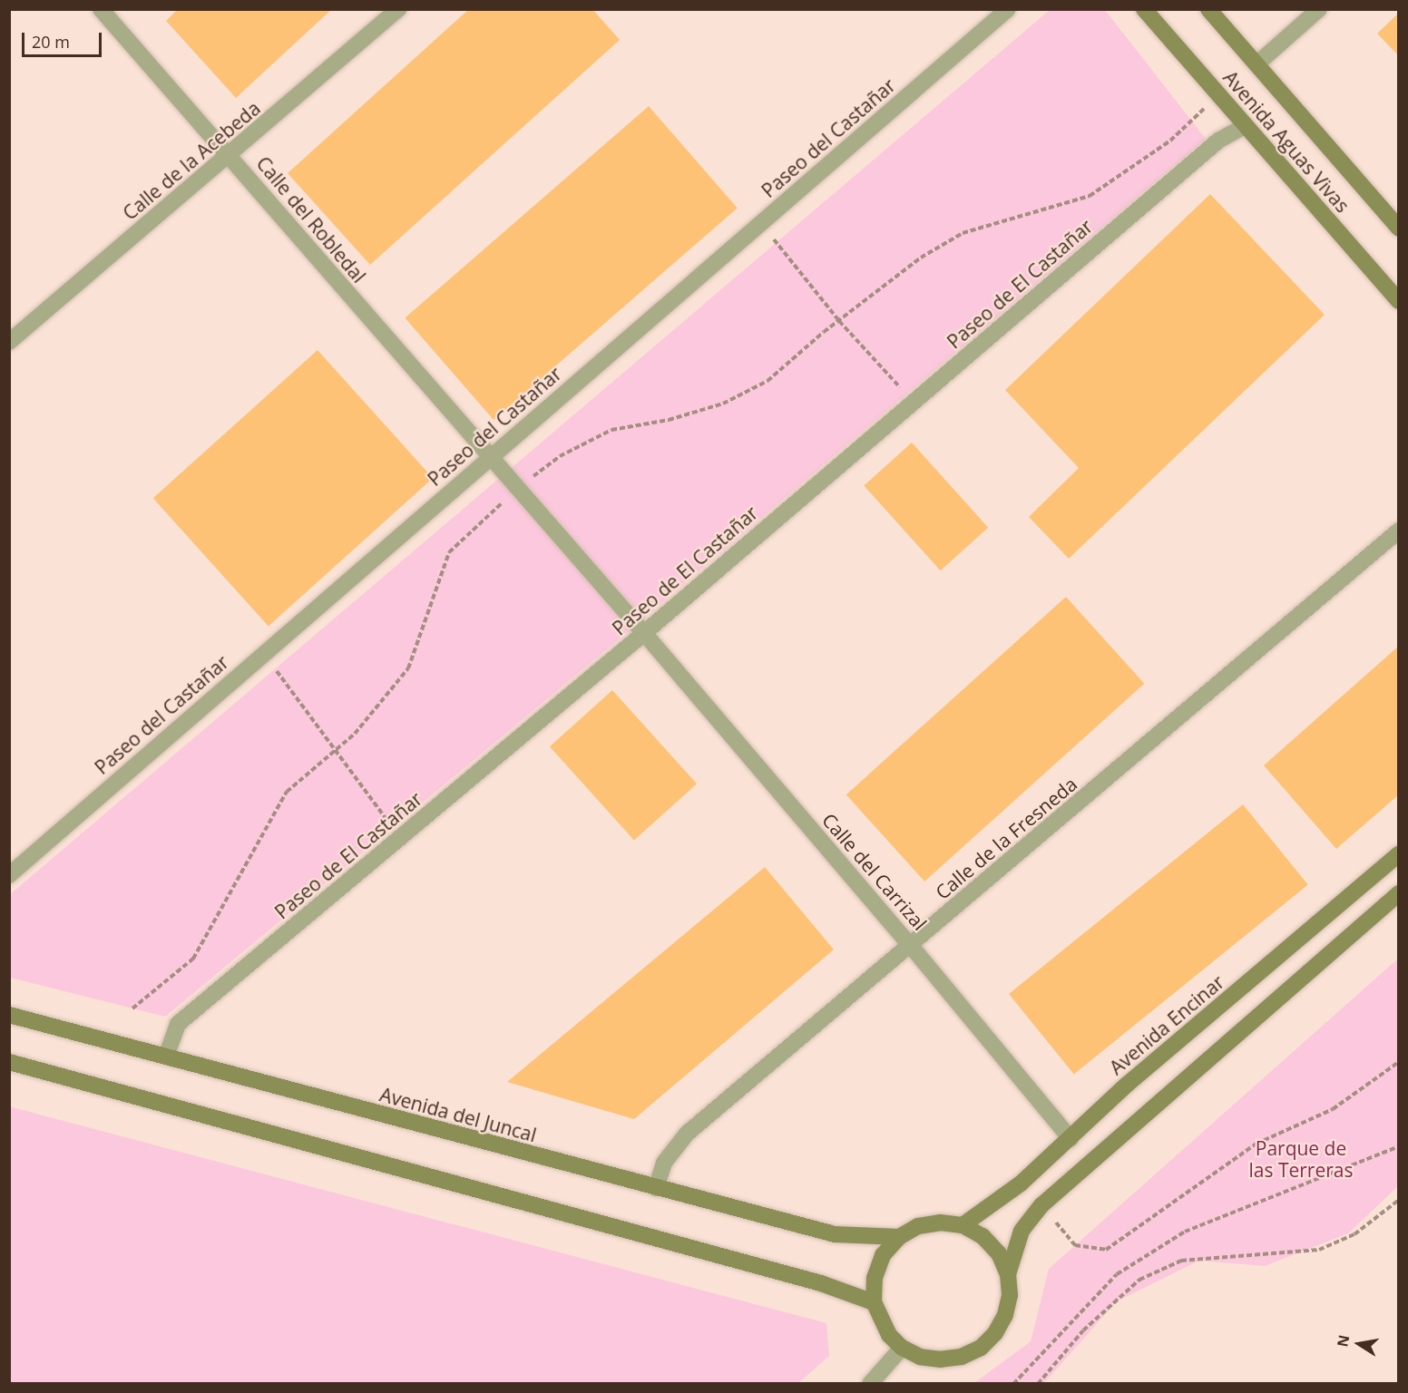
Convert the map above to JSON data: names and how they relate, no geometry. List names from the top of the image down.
{
  "streets": {
    "street": [
      "Paseo del Castañar",
      "Avenida Aguas Vivas",
      "Calle de la Acebeda",
      "Calle del Robledal",
      "Paseo de El Castañar",
      "Calle de la Fresneda",
      "Calle del Carrizal",
      "Avenida Encinar",
      "Avenida del Juncal"
    ]
  },
  "crossings": [
    ["Paseo del Castañar", "Calle del Robledal"],
    ["Avenida Aguas Vivas", "Paseo de El Castañar"],
    ["Calle de la Acebeda", "Calle del Robledal"],
    ["Calle del Robledal", "Calle del Carrizal"],
    ["Paseo de El Castañar", "Calle del Carrizal"],
    ["Paseo de El Castañar", "Avenida del Juncal"],
    ["Calle de la Fresneda", "Calle del Carrizal"],
    ["Calle de la Fresneda", "Avenida del Juncal"],
    ["Calle del Carrizal", "Avenida Encinar"],
    ["Avenida Encinar", "Avenida del Juncal"]
  ],
  "parks": ["Parque de las Terreras"],
  "scale_bar": "20 m",
  "north": "left"
}
